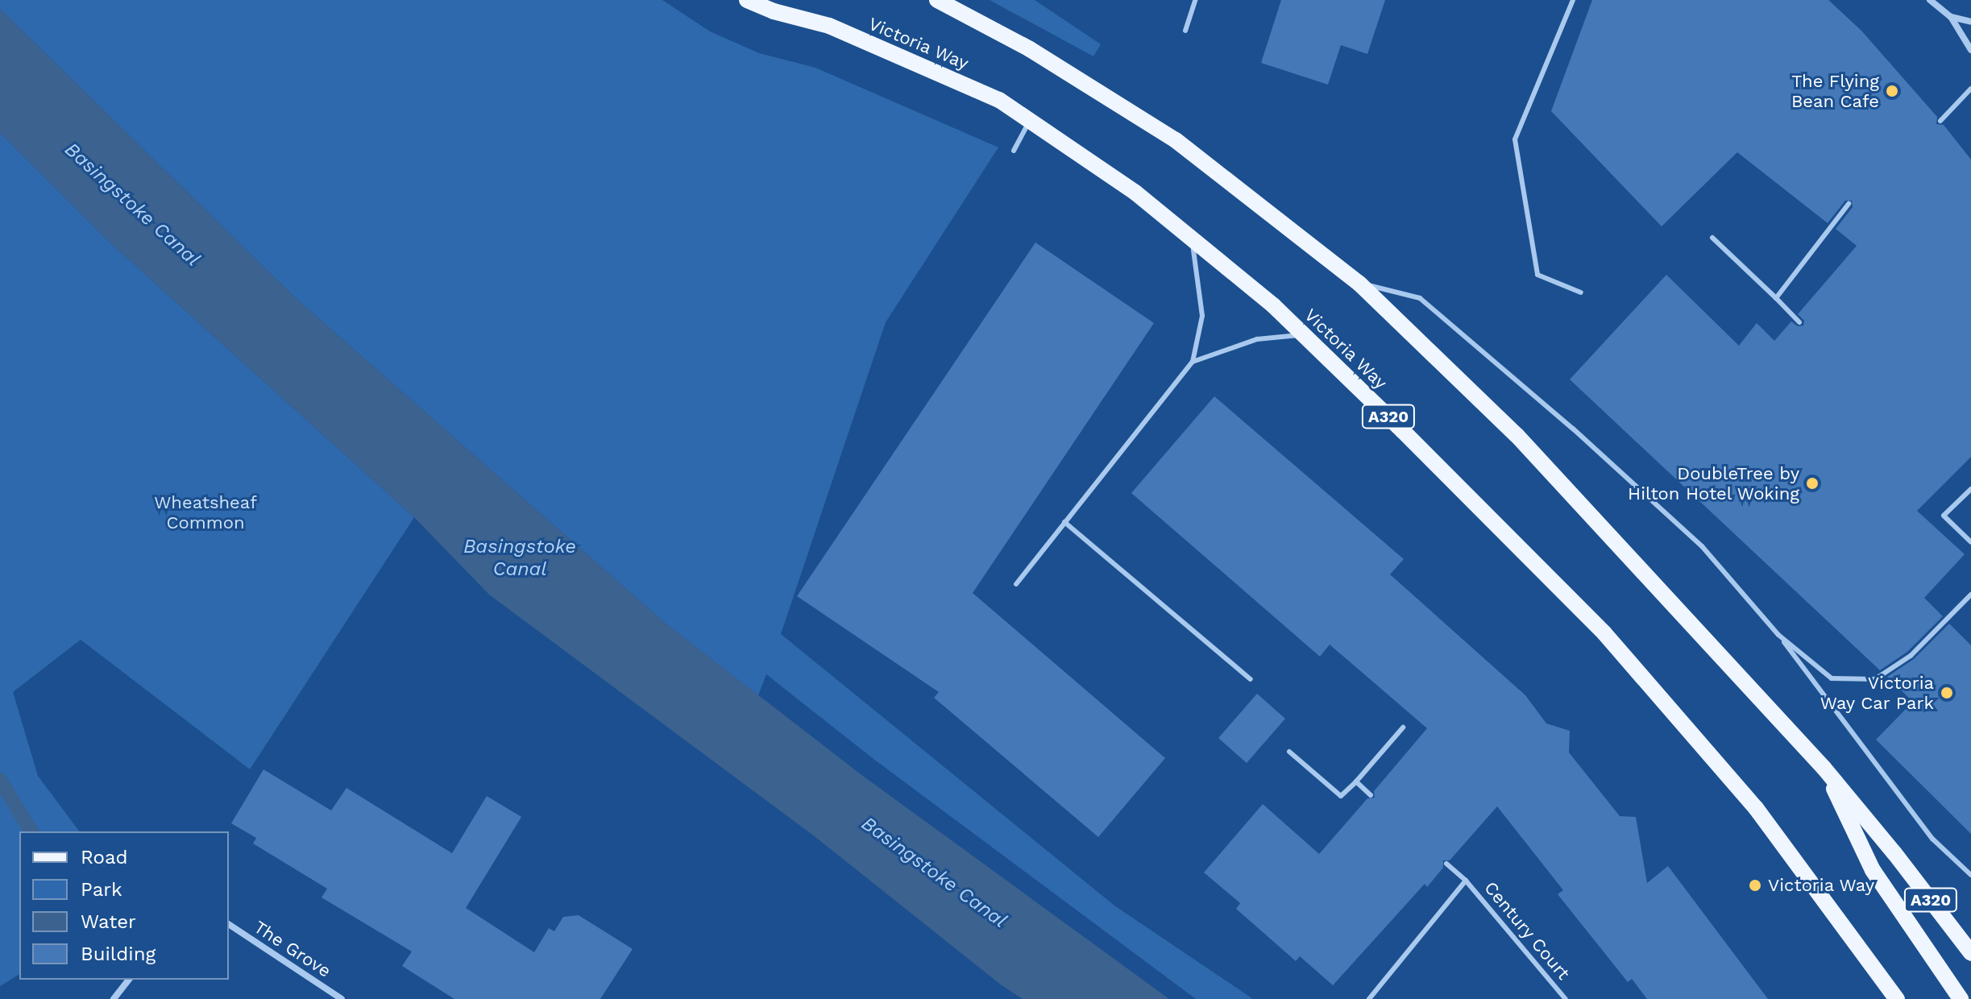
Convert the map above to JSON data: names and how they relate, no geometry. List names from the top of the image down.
{
  "streets": {
    "main road": ["Victoria Way", "A320"],
    "street": ["The Grove"],
    "lane": ["Century Court"]
  },
  "water": ["Basingstoke Canal"],
  "parks": ["Wheatsheaf Common"],
  "places": [
    "The Flying Bean Cafe",
    "DoubleTree by Hilton Hotel Woking",
    "Victoria Way Car Park",
    "Victoria Way"
  ],
  "legend": [
    "Road",
    "Park",
    "Water",
    "Building"
  ]
}
